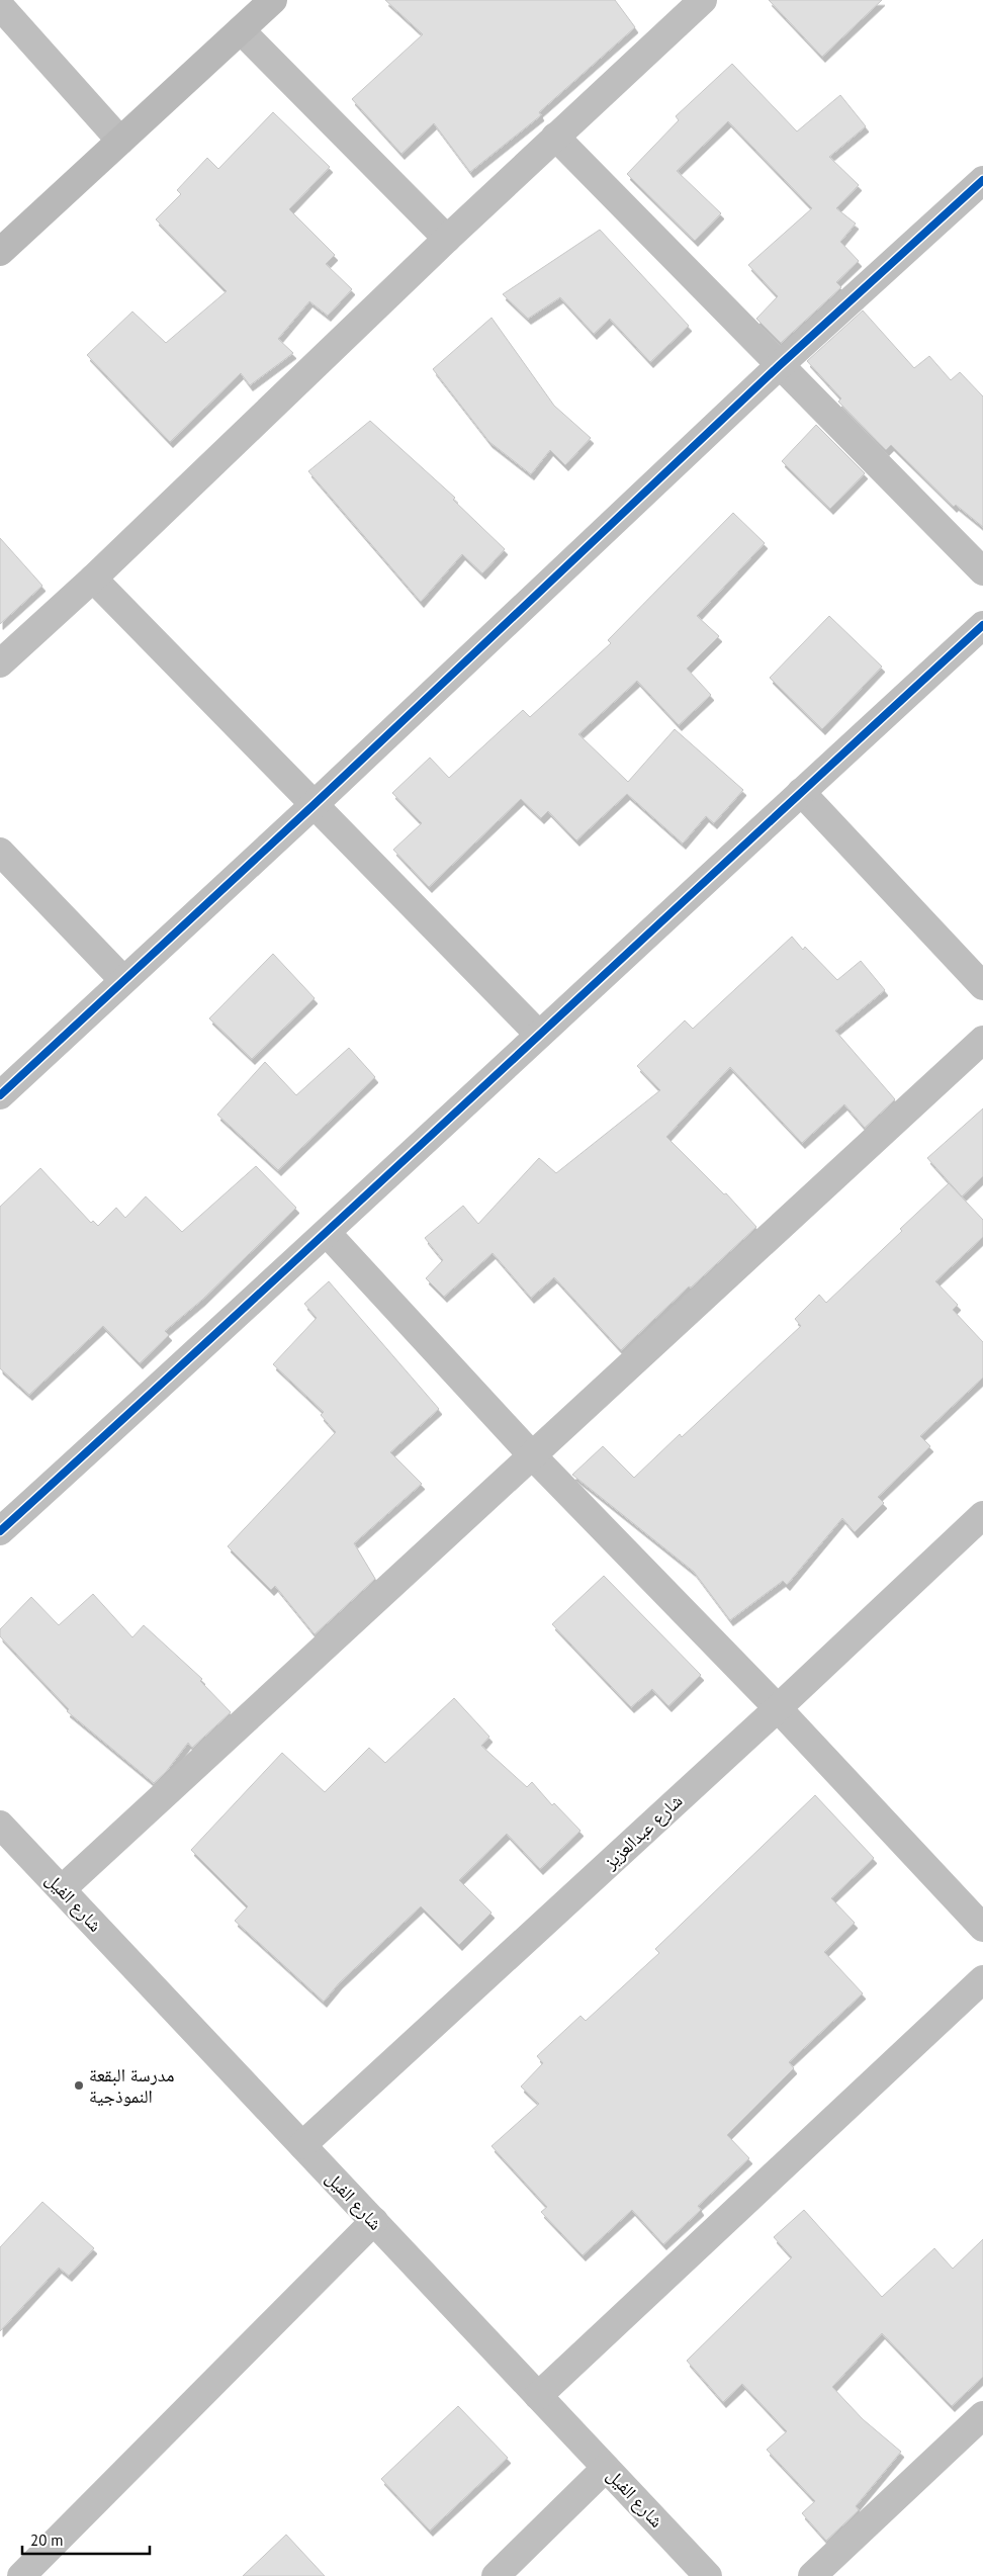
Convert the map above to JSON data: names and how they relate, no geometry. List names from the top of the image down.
{
  "streets": {
    "street": ["شارع عبدالعزيز", "شارع الفيل"]
  },
  "crossings": [
    ["شارع عبدالعزيز", "شارع الفيل"]
  ],
  "places": ["مدرسة البقعة النموذجية"],
  "scale_bar": "20 m"
}
